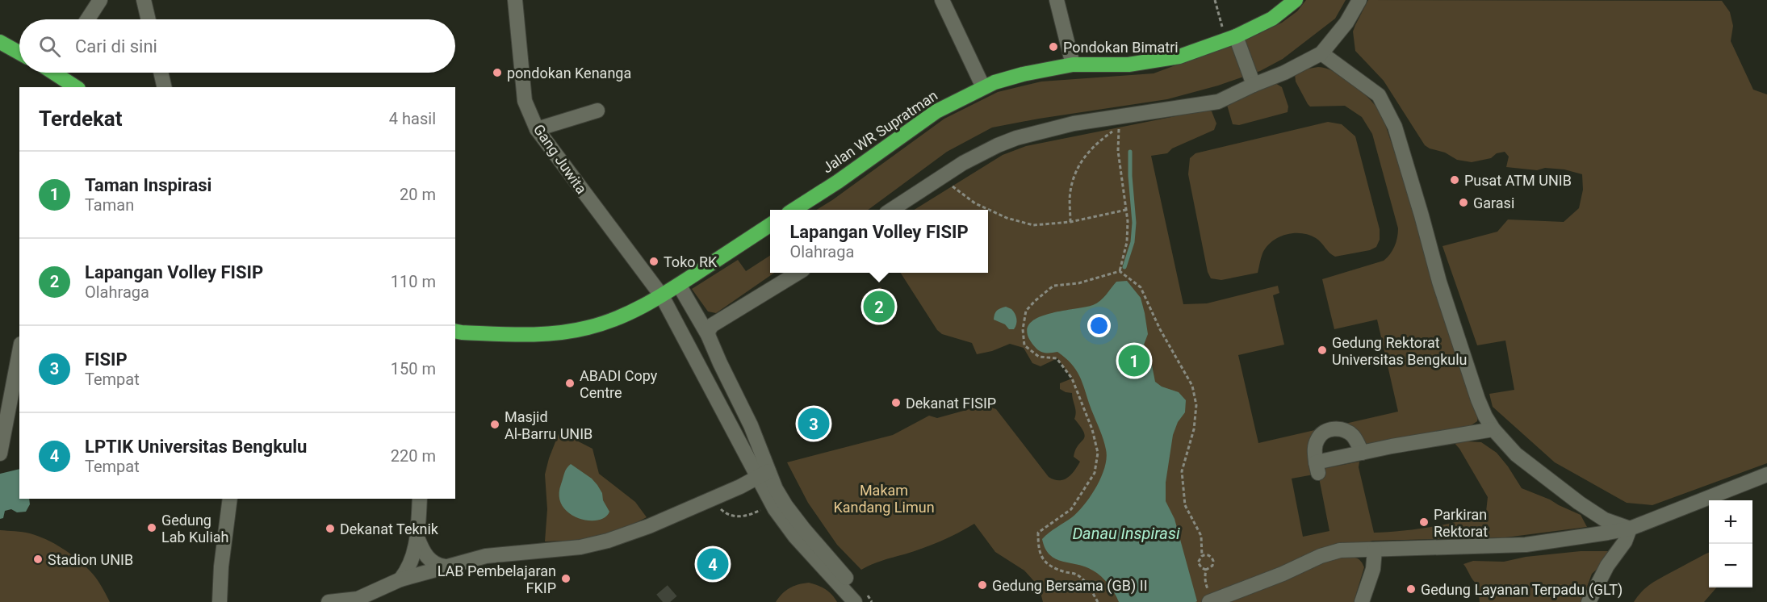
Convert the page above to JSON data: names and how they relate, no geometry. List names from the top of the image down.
{
  "streets": {
    "highway": ["Jalan WR Supratman"],
    "street": ["Gang Juwita"]
  },
  "water": ["Danau Inspirasi"],
  "parks": ["Makam Kandang Limun"],
  "places": [
    "Pondokan Bimatri",
    "pondokan Kenanga",
    "Pusat ATM UNIB",
    "Garasi",
    "Toko RK",
    "Gedung Rektorat Universitas Bengkulu",
    "ABADI Copy Centre",
    "Dekanat FISIP",
    "Masjid Al-Barru UNIB",
    "Parkiran Rektorat",
    "Gedung Lab Kuliah",
    "Dekanat Teknik",
    "Stadion UNIB",
    "LAB Pembelajaran FKIP",
    "Gedung Bersama (GB) II",
    "Gedung Layanan Terpadu (GLT)"
  ],
  "page": {
    "search": "Cari di sini",
    "heading": ["Terdekat", "4 hasil"],
    "list": [
      {
        "mark": "1",
        "name": "Taman Inspirasi",
        "note": "Taman",
        "value": "20 m"
      },
      {
        "mark": "2",
        "name": "Lapangan Volley FISIP",
        "note": "Olahraga",
        "value": "110 m"
      },
      {
        "mark": "3",
        "name": "FISIP",
        "note": "Tempat",
        "value": "150 m"
      },
      {
        "mark": "4",
        "name": "LPTIK Universitas Bengkulu",
        "note": "Tempat",
        "value": "220 m"
      }
    ],
    "popup": ["Lapangan Volley FISIP", "Olahraga"],
    "pins": [
      "2",
      "1",
      "3",
      "4"
    ],
    "map_buttons": ["+", "−"]
  }
}
